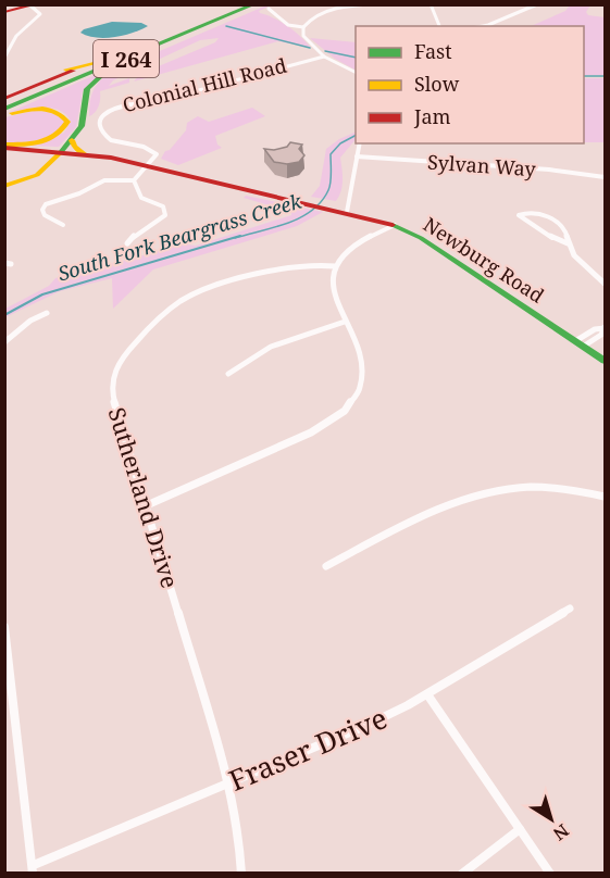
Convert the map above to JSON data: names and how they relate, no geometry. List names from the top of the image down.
{
  "streets": {
    "main road": ["I 264", "Newburg Road"],
    "street": [
      "Colonial Hill Road",
      "Sylvan Way",
      "Sutherland Drive",
      "Fraser Drive"
    ]
  },
  "crossings": [
    ["Colonial Hill Road", "Newburg Road"],
    ["Sutherland Drive", "Fraser Drive"]
  ],
  "water": ["South Fork Beargrass Creek"],
  "legend": ["Fast", "Slow", "Jam"],
  "north": "bottom right"
}
